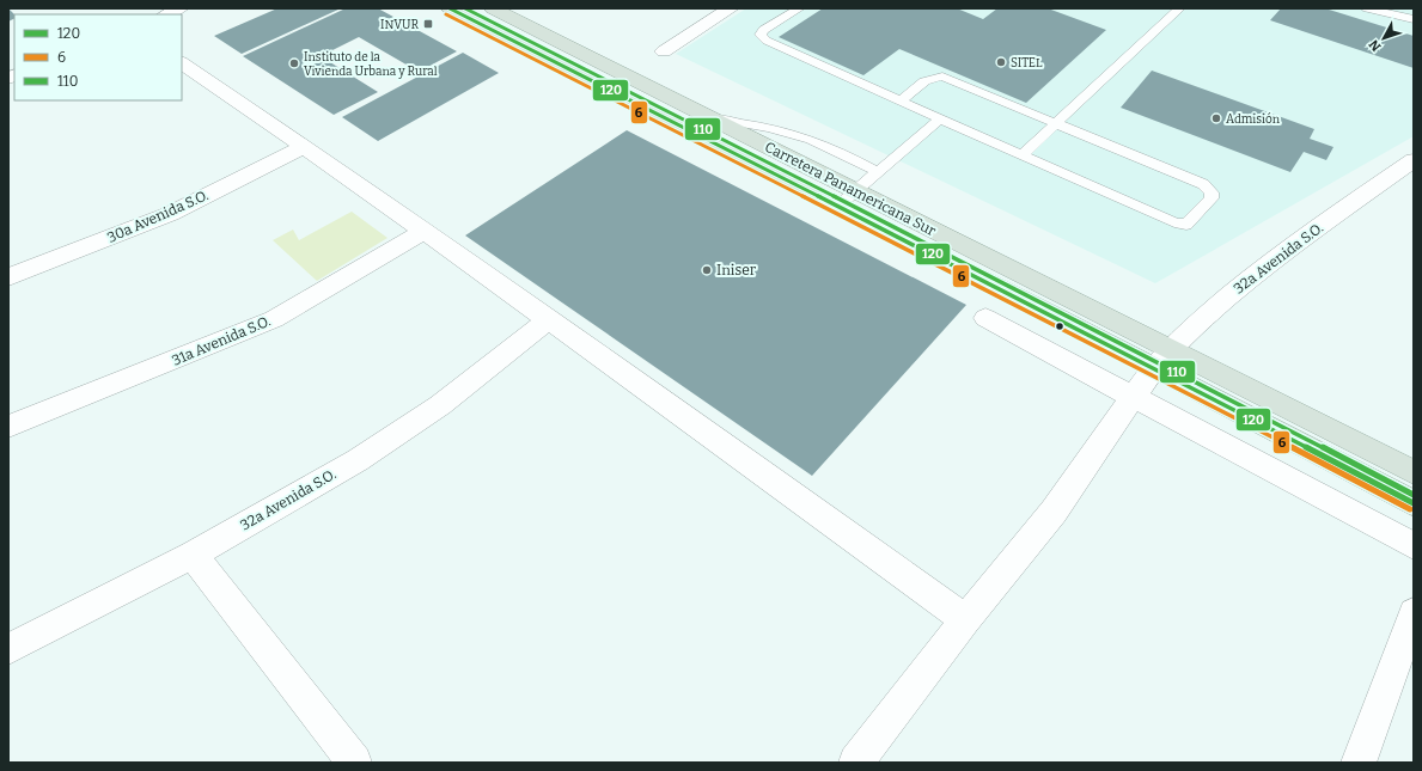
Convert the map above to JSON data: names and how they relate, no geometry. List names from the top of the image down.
{
  "streets": {
    "highway": ["Carretera Panamericana Sur"],
    "street": ["30a Avenida S.O.", "32a Avenida S.O.", "31a Avenida S.O."]
  },
  "crossings": [
    ["Carretera Panamericana Sur", "32a Avenida S.O."]
  ],
  "places": {
    "transit": ["INVUR"],
    "other": [
      "SITEL",
      "Instituto de la Vivienda Urbana y Rural",
      "Admisión",
      "Iniser"
    ]
  },
  "lines": ["transit line 120", "transit line 110", "transit line 6"],
  "legend": ["120", "6", "110"],
  "north": "bottom left"
}
